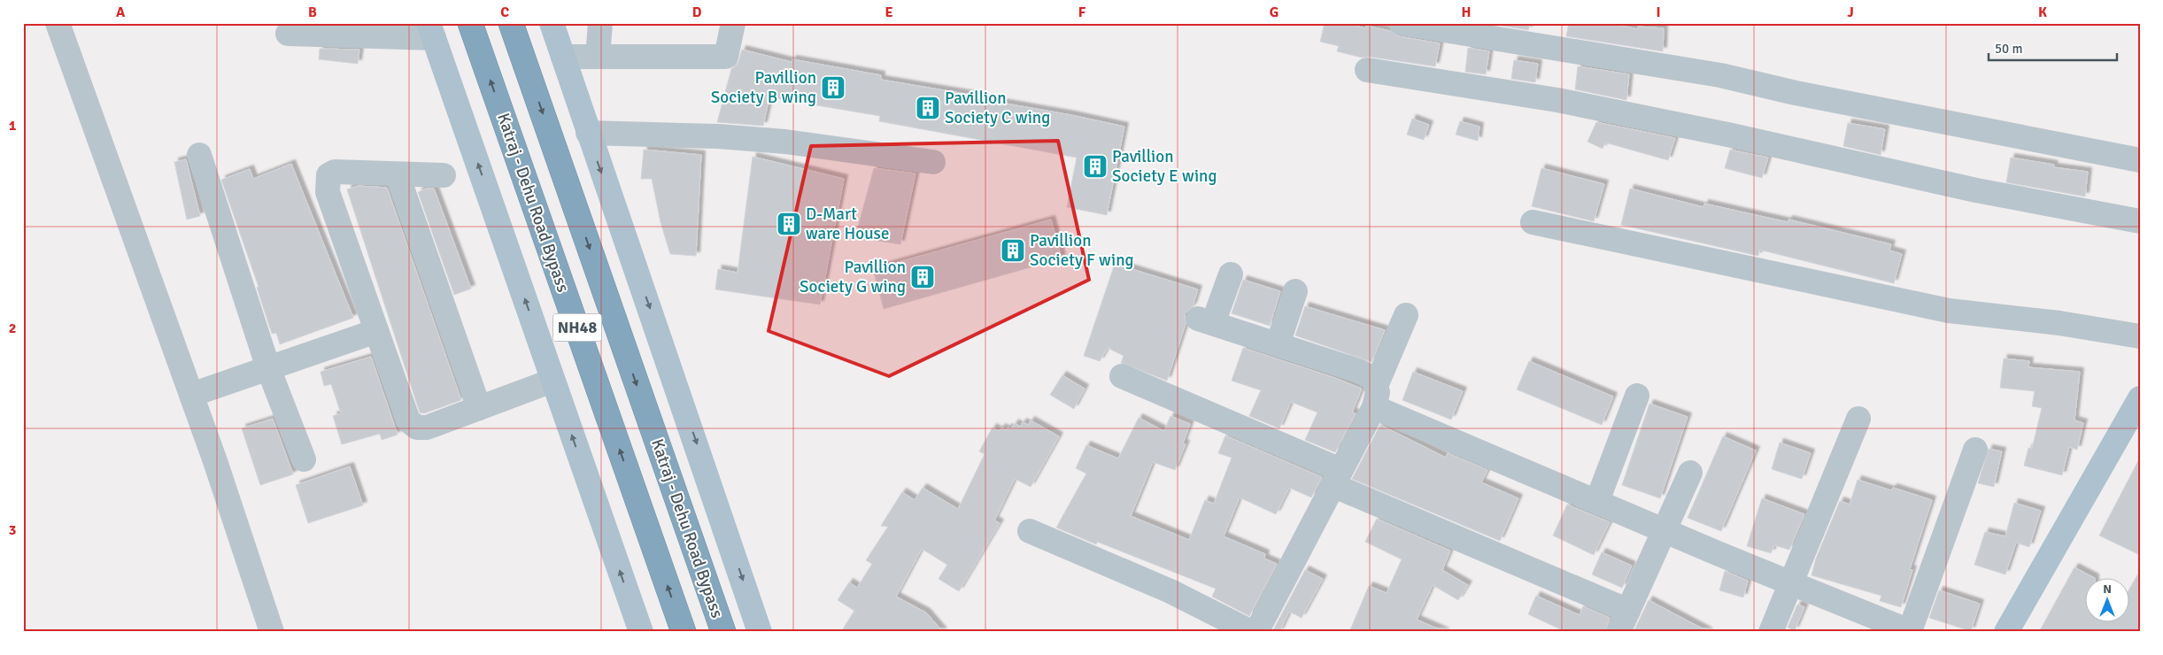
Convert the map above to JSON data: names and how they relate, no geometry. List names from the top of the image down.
{
  "streets": {
    "highway": ["Katraj - Dehu Road Bypass", "NH48"]
  },
  "places": {
    "building": [
      "Pavillion Society B wing",
      "Pavillion Society C wing",
      "Pavillion Society E wing",
      "D-Mart ware House",
      "Pavillion Society F wing",
      "Pavillion Society G wing"
    ]
  },
  "scale_bar": "50 m",
  "north": "top",
  "grid": {
    "columns": [
      "A",
      "B",
      "C",
      "D",
      "E",
      "F",
      "G",
      "H",
      "I",
      "J",
      "K"
    ],
    "rows": ["1", "2", "3"]
  }
}
